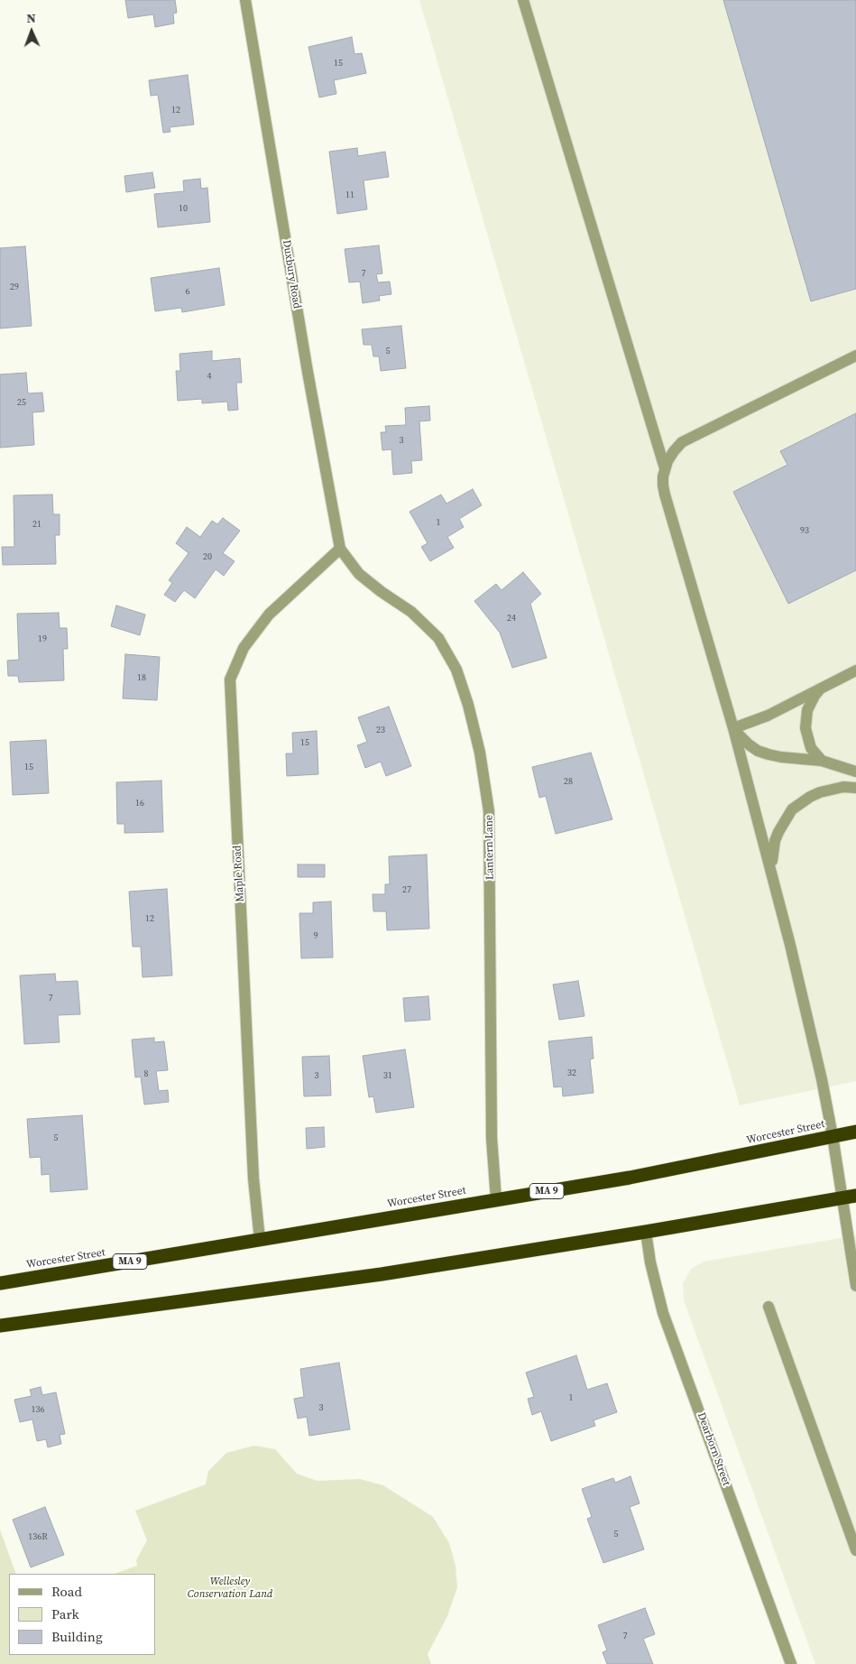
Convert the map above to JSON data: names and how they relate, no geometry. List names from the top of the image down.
{
  "streets": {
    "highway": ["Worcester Street", "MA 9"],
    "street": [
      "Duxbury Road",
      "Lantern Lane",
      "Maple Road",
      "Dearborn Street"
    ]
  },
  "crossings": [
    ["Duxbury Road", "Lantern Lane"],
    ["Duxbury Road", "Maple Road"],
    ["Lantern Lane", "Maple Road"],
    ["Lantern Lane", "Worcester Street"],
    ["Maple Road", "Worcester Street"]
  ],
  "parks": ["Wellesley Conservation Land"],
  "house_numbers": [
    "15",
    "12",
    "11",
    "10",
    "7",
    "29",
    "6",
    "5",
    "4",
    "25",
    "3",
    "1",
    "21",
    "93",
    "20",
    "24",
    "19",
    "18",
    "23",
    "15",
    "15",
    "28",
    "16",
    "27",
    "12",
    "9",
    "7",
    "32",
    "8",
    "3",
    "31",
    "5",
    "1",
    "3",
    "136",
    "5",
    "136R",
    "7"
  ],
  "legend": ["Road", "Park", "Building"],
  "north": "top"
}
